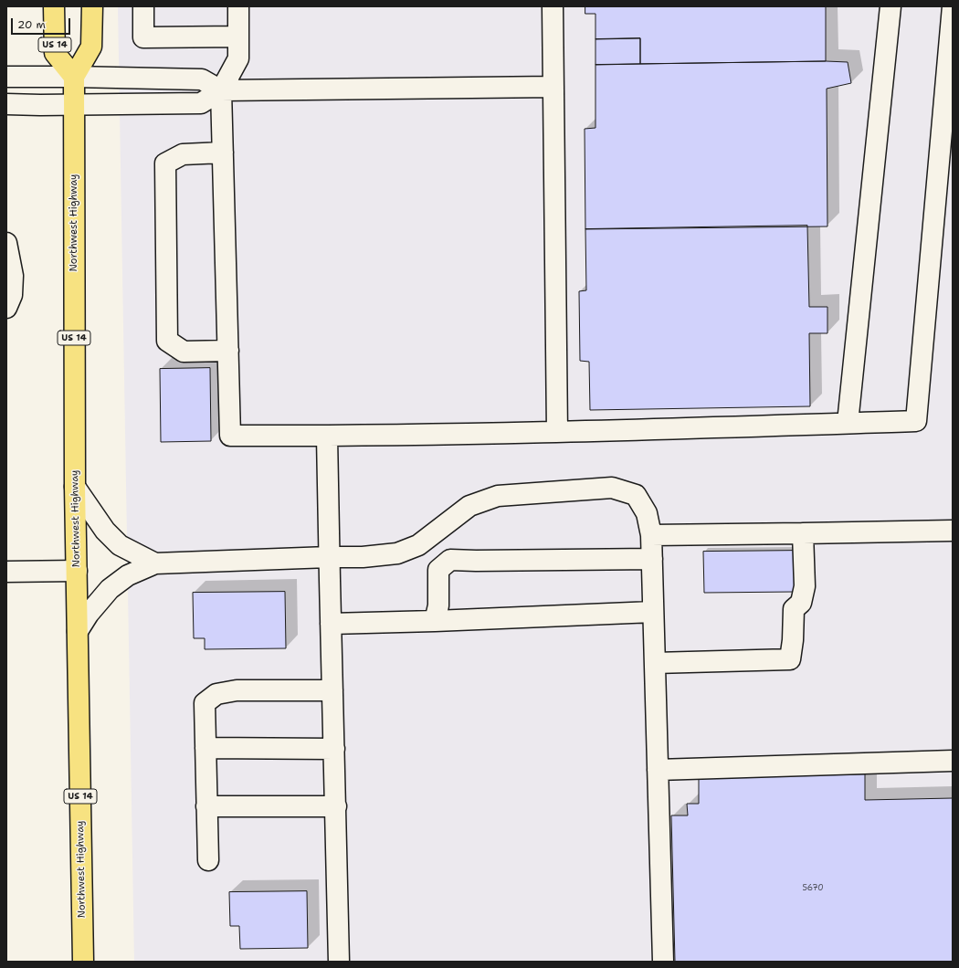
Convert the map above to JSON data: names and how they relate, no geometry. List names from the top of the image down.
{
  "streets": {
    "main road": ["US 14", "Northwest Highway"]
  },
  "crossings": [
    ["US 14", "Northwest Highway"]
  ],
  "house_numbers": ["5670"],
  "scale_bar": "20 m"
}
